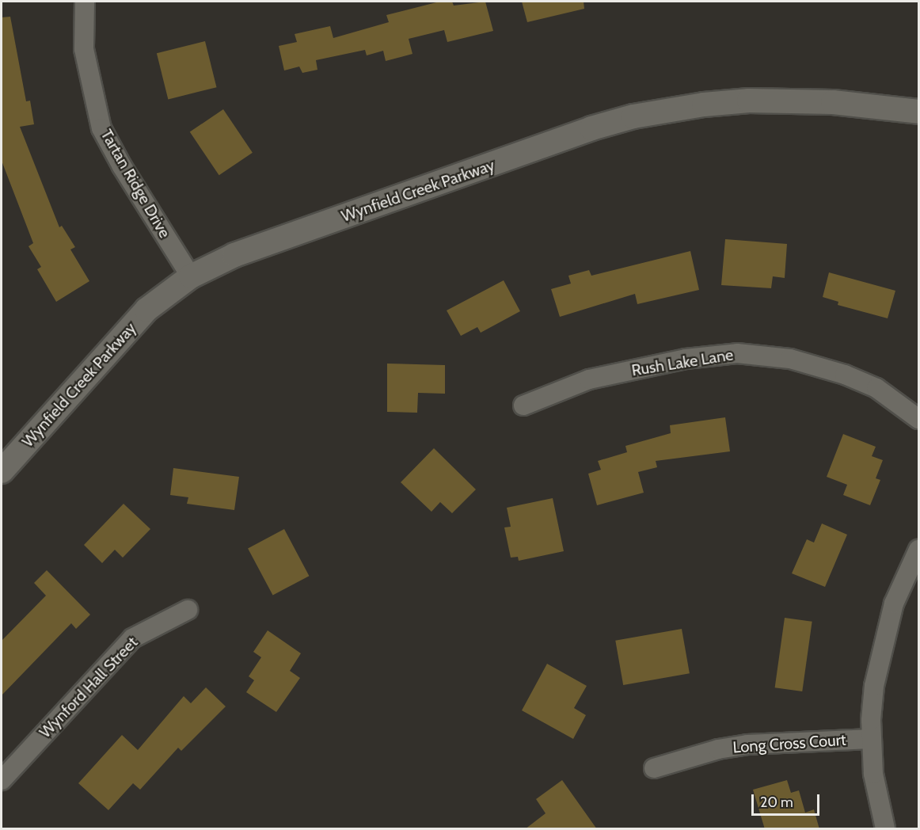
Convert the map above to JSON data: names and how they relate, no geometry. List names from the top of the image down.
{
  "streets": {
    "street": [
      "Tartan Ridge Drive",
      "Wynfield Creek Parkway",
      "Rush Lake Lane",
      "Wynford Hall Street",
      "Long Cross Court"
    ]
  },
  "crossings": [
    ["Tartan Ridge Drive", "Wynfield Creek Parkway"]
  ],
  "scale_bar": "20 m"
}
